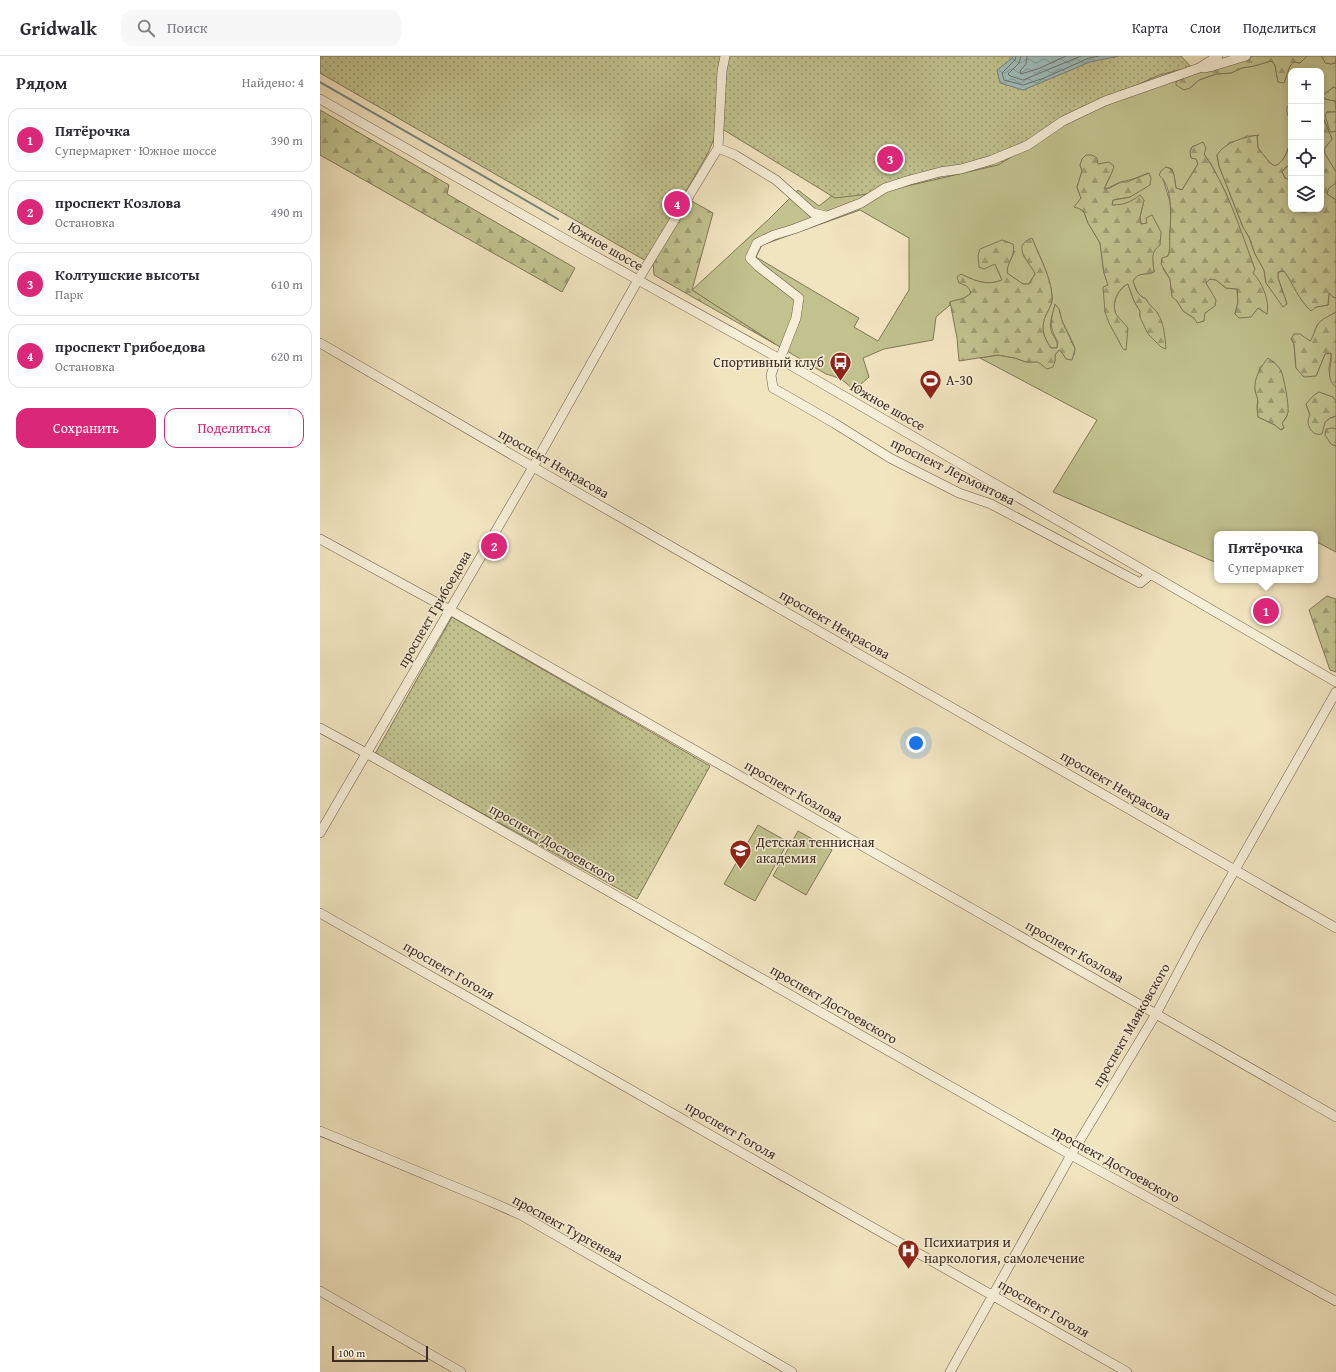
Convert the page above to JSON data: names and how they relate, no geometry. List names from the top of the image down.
{
  "streets": {
    "street": [
      "Южное шоссе",
      "проспект Некрасова",
      "проспект Лермонтова",
      "проспект Грибоедова",
      "проспект Козлова",
      "проспект Достоевского",
      "проспект Гоголя",
      "проспект Маяковского",
      "проспект Тургенева"
    ]
  },
  "crossings": [
    ["Южное шоссе", "проспект Лермонтова"],
    ["Южное шоссе", "проспект Грибоедова"],
    ["проспект Некрасова", "проспект Грибоедова"],
    ["проспект Некрасова", "проспект Маяковского"],
    ["проспект Грибоедова", "проспект Козлова"],
    ["проспект Грибоедова", "проспект Достоевского"],
    ["проспект Козлова", "проспект Маяковского"],
    ["проспект Достоевского", "проспект Маяковского"],
    ["проспект Гоголя", "проспект Маяковского"]
  ],
  "places": {
    "bus stop": ["Спортивный клуб"],
    "sports": ["А-30"],
    "school or university": ["Детская теннисная академия"],
    "hospital": ["Психиатрия и наркология, самолечение"]
  },
  "scale_bar": "100 m",
  "page": {
    "header": "Gridwalk",
    "search": "Поиск",
    "nav": ["Карта", "Слои", "Поделиться"],
    "heading": ["Рядом", "Найдено: 4"],
    "map_buttons": ["+", "−"],
    "list": [
      {
        "mark": "1",
        "name": "Пятёрочка",
        "note": "Супермаркет · Южное шоссе",
        "value": "390 m"
      },
      {
        "mark": "2",
        "name": "проспект Козлова",
        "note": "Остановка",
        "value": "490 m"
      },
      {
        "mark": "3",
        "name": "Колтушские высоты",
        "note": "Парк",
        "value": "610 m"
      },
      {
        "mark": "4",
        "name": "проспект Грибоедова",
        "note": "Остановка",
        "value": "620 m"
      }
    ],
    "pins": [
      "3",
      "4",
      "2",
      "1"
    ],
    "buttons": ["Сохранить", "Поделиться"],
    "popup": ["Пятёрочка", "Супермаркет"],
    "scale": "100 m"
  }
}
